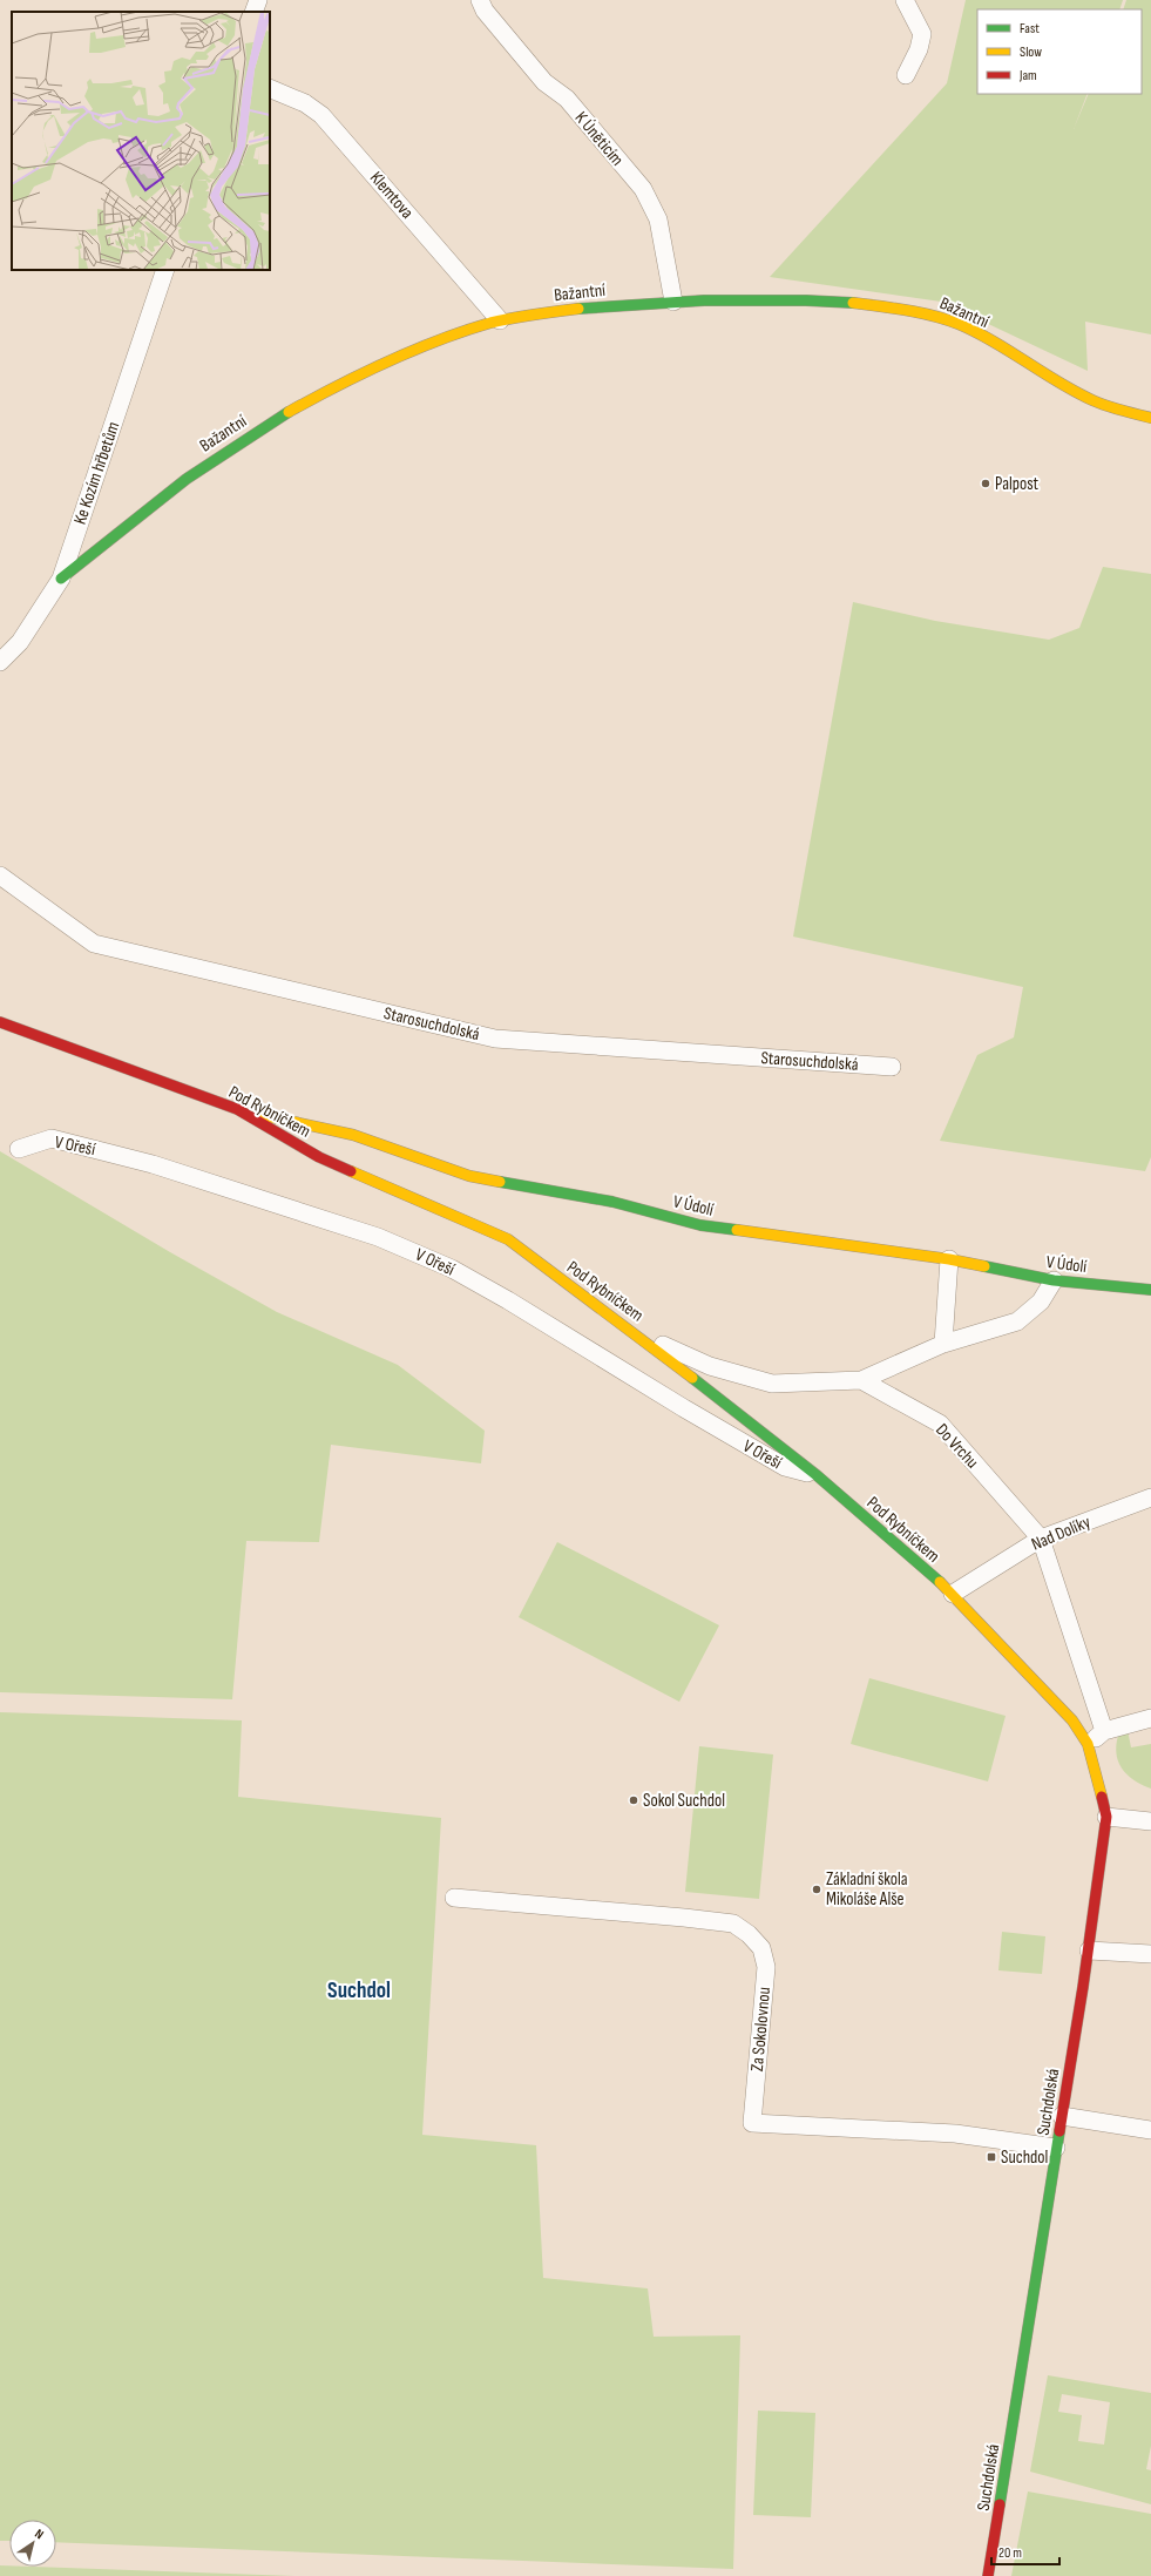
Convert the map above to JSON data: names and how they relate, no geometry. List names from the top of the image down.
{
  "streets": {
    "street": [
      "K Úněticím",
      "Klemtova",
      "Bažantní",
      "Ke Kozím hřbetům",
      "Starosuchdolská",
      "Pod Rybníčkem",
      "V Ořeší",
      "V Údolí",
      "Do Vrchu",
      "Nad Dolíky",
      "Za Sokolovnou",
      "Suchdolská"
    ]
  },
  "crossings": [
    ["K Úněticím", "Bažantní"],
    ["Klemtova", "Bažantní"],
    ["Bažantní", "Ke Kozím hřbetům"],
    ["Pod Rybníčkem", "V Ořeší"],
    ["Pod Rybníčkem", "V Údolí"],
    ["Pod Rybníčkem", "Nad Dolíky"],
    ["Pod Rybníčkem", "Suchdolská"],
    ["Do Vrchu", "Nad Dolíky"],
    ["Za Sokolovnou", "Suchdolská"]
  ],
  "districts": ["Suchdol"],
  "places": {
    "other": ["Palpost", "Sokol Suchdol", "Základní škola Mikoláše Alše"],
    "transit": ["Suchdol"]
  },
  "legend": ["Fast", "Slow", "Jam"],
  "scale_bar": "20 m",
  "north": "top right"
}
